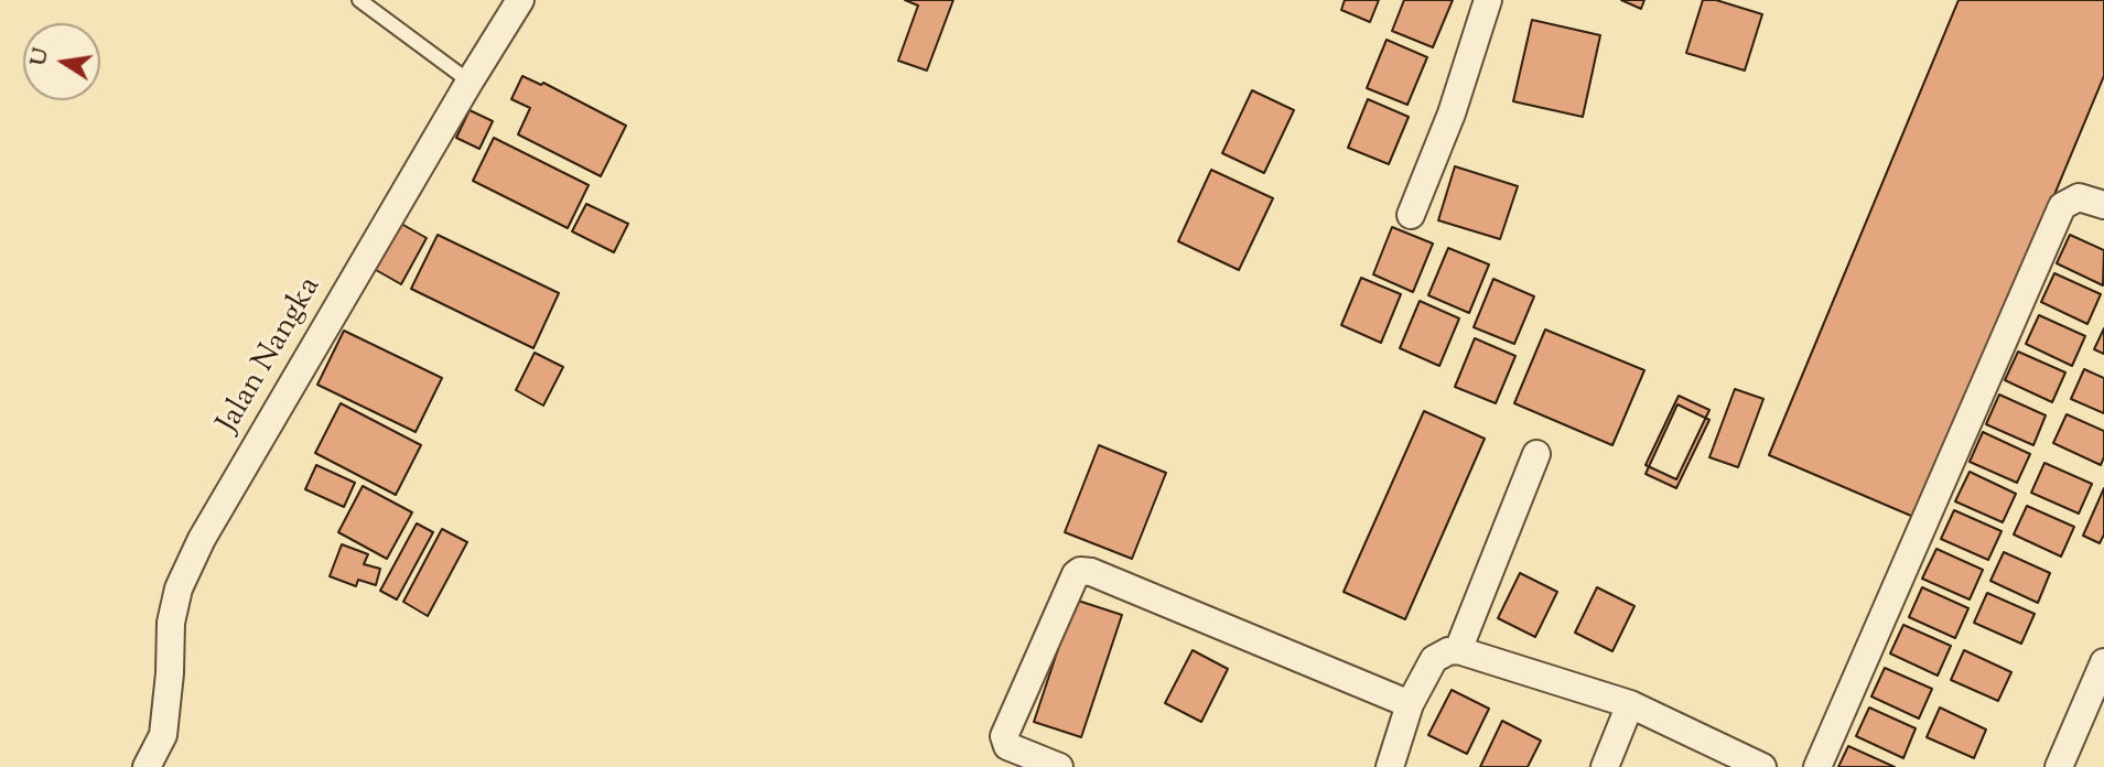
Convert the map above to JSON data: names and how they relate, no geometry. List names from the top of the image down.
{
  "streets": {
    "street": ["Jalan Nangka"]
  },
  "north": "left"
}
